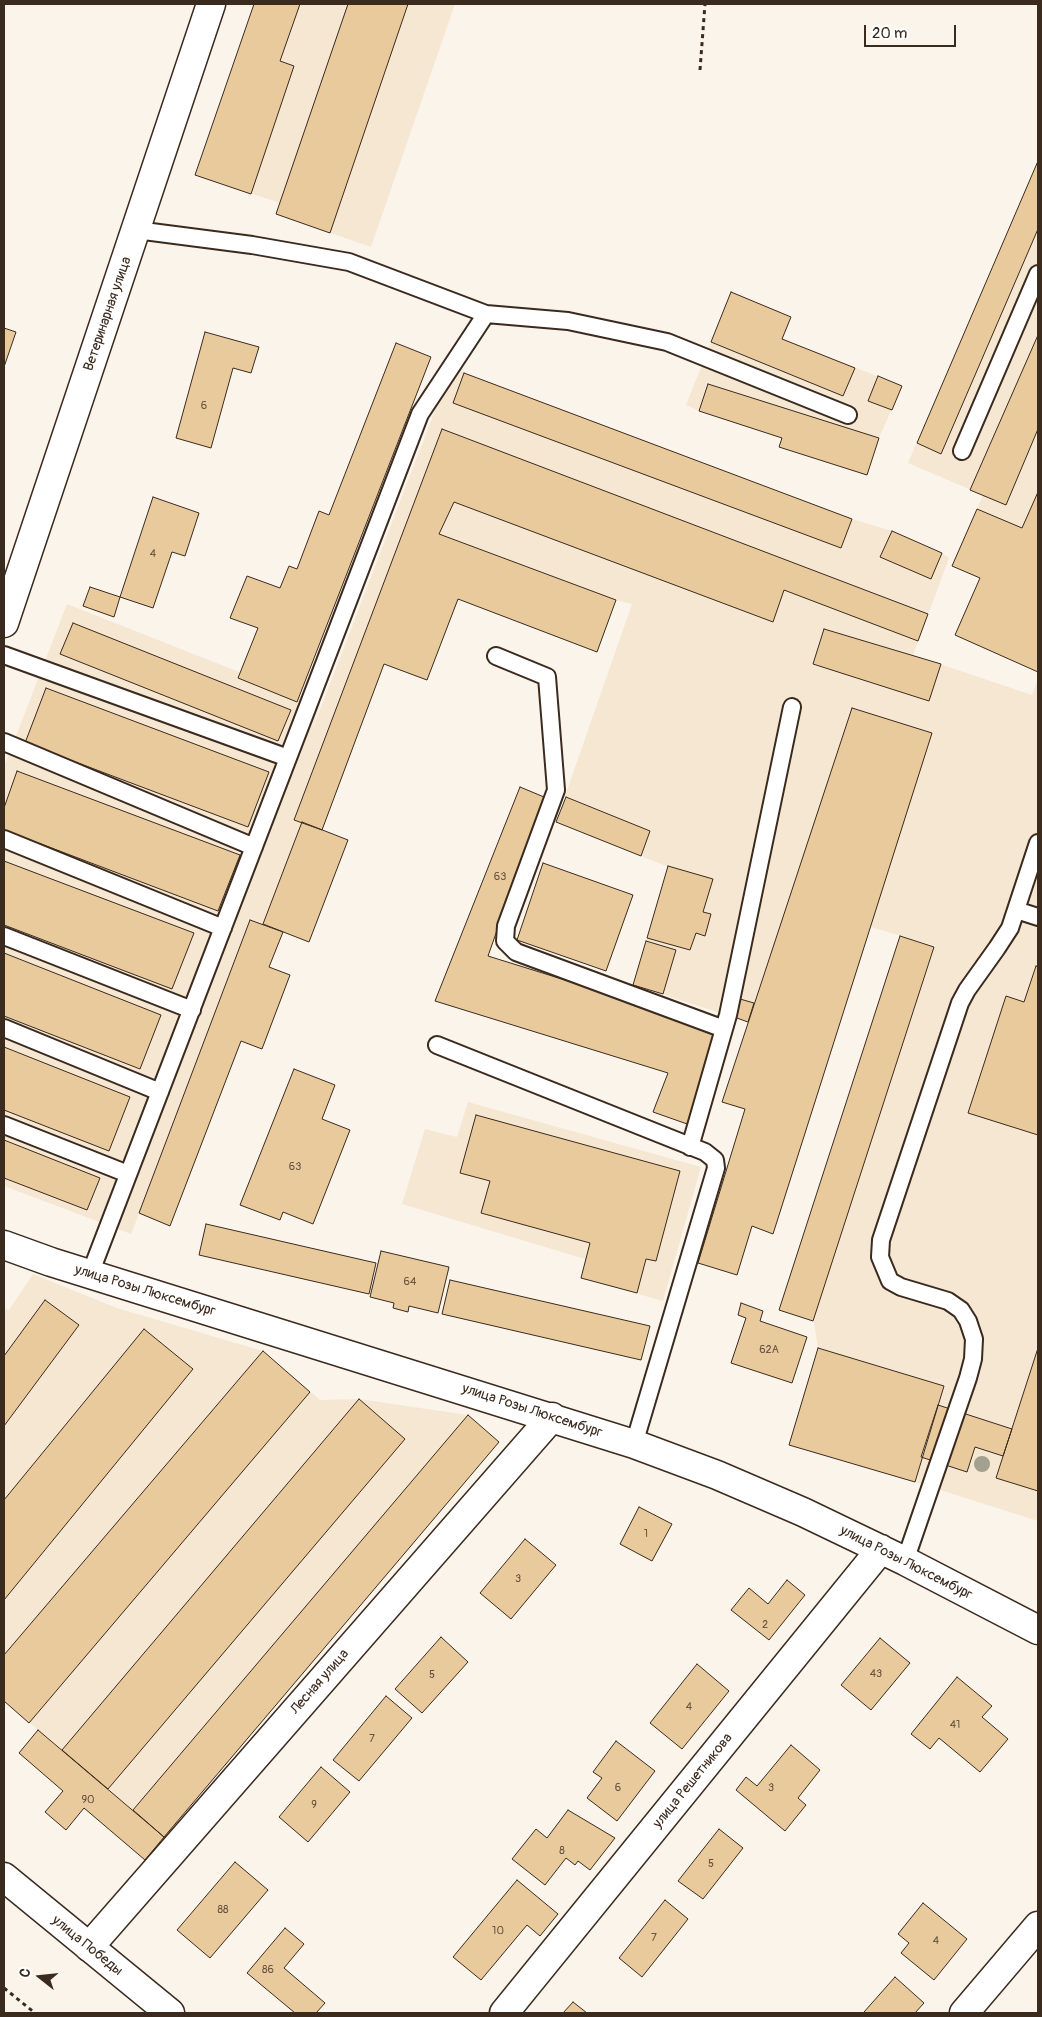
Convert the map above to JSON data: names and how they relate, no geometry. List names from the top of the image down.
{
  "streets": {
    "street": [
      "Ветеринарная улица",
      "улица Розы Люксембург",
      "Лесная улица",
      "улица Решетникова",
      "улица Победы"
    ]
  },
  "crossings": [
    ["улица Розы Люксембург", "Лесная улица"],
    ["улица Розы Люксембург", "улица Решетникова"],
    ["Лесная улица", "улица Победы"]
  ],
  "house_numbers": [
    "6",
    "4",
    "63",
    "63",
    "64",
    "62А",
    "1",
    "3",
    "2",
    "43",
    "5",
    "4",
    "41",
    "7",
    "6",
    "3",
    "90",
    "9",
    "8",
    "5",
    "88",
    "10",
    "7",
    "4",
    "86"
  ],
  "scale_bar": "20 m",
  "north": "left"
}
